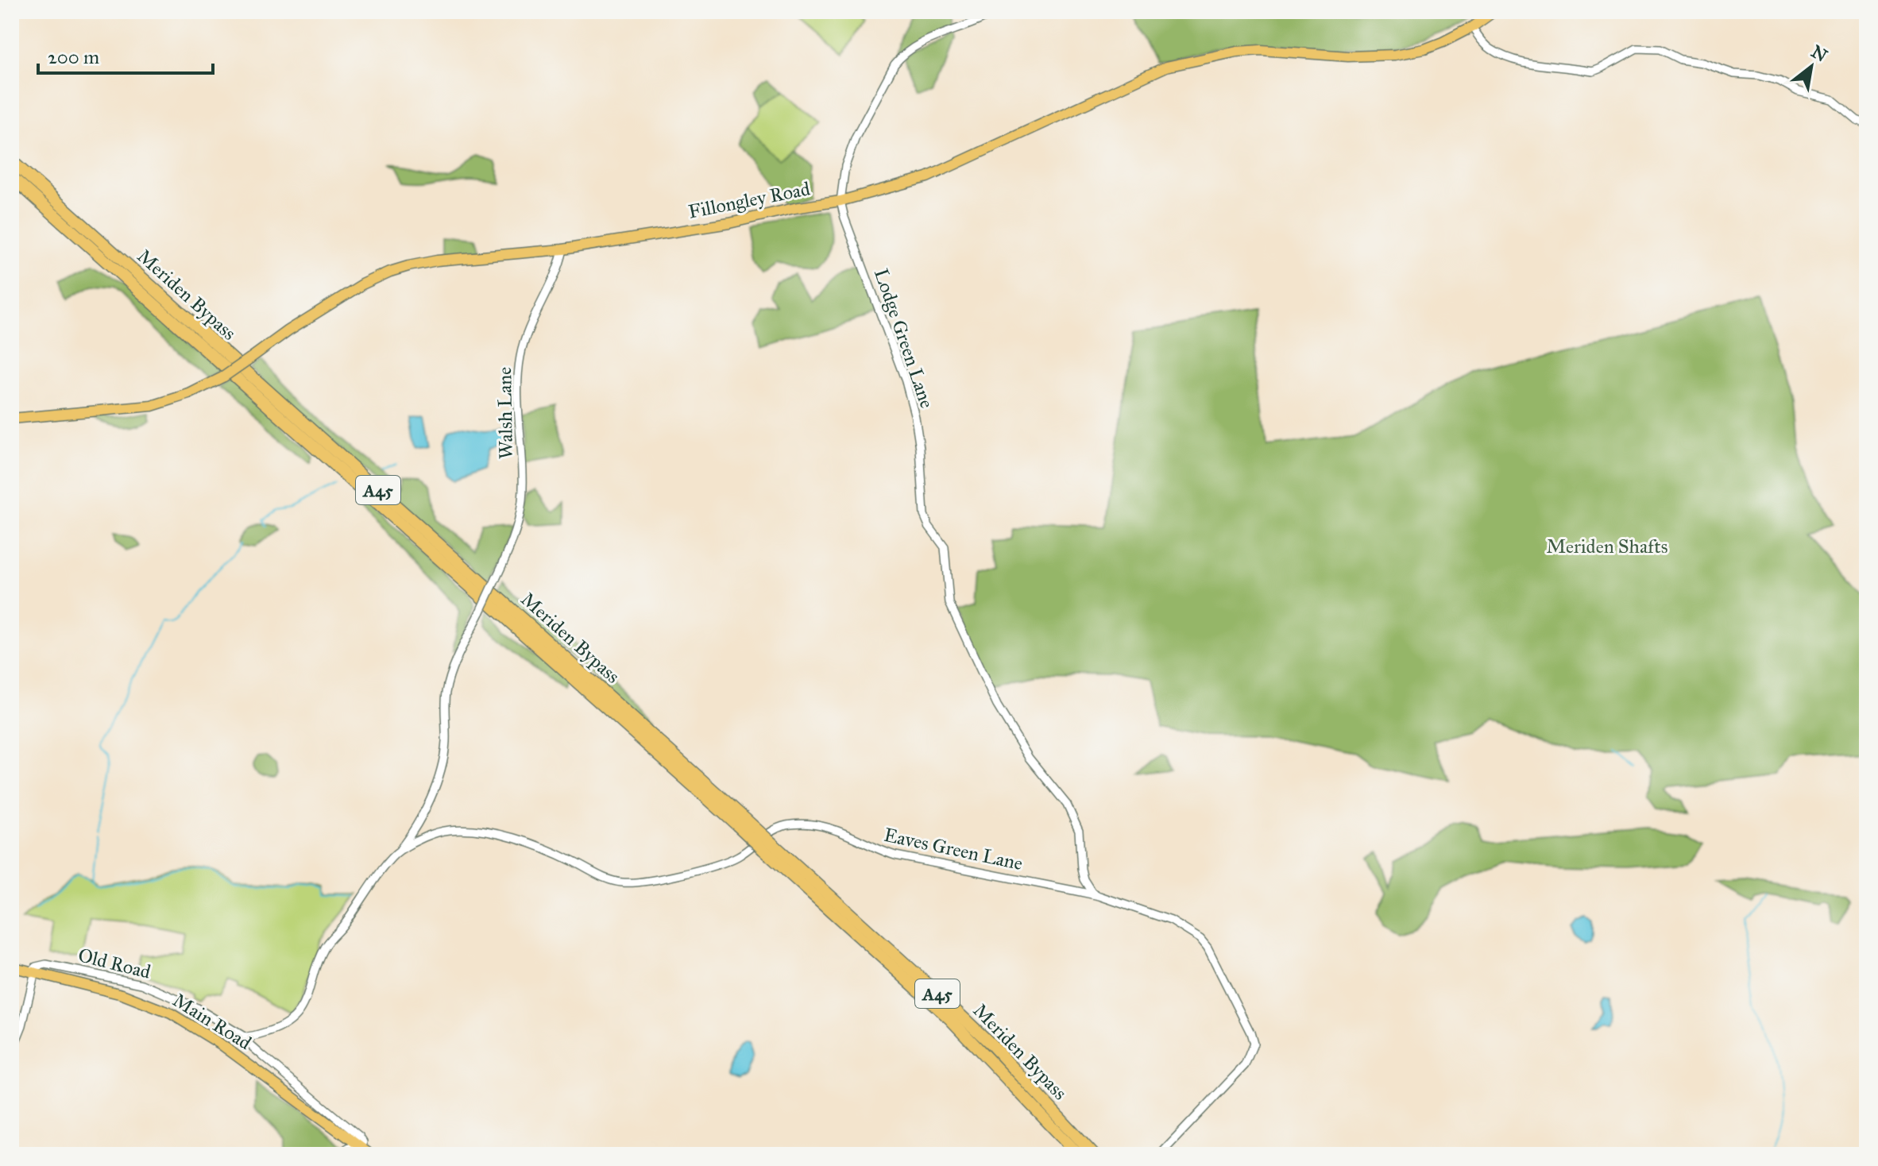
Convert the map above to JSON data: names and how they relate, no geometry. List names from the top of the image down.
{
  "streets": {
    "highway": ["Meriden Bypass", "A45"],
    "main road": ["Fillongley Road", "Main Road"],
    "street": [
      "Lodge Green Lane",
      "Walsh Lane",
      "Eaves Green Lane",
      "Old Road"
    ]
  },
  "crossings": [
    ["Fillongley Road", "Lodge Green Lane"],
    ["Fillongley Road", "Walsh Lane"],
    ["Eaves Green Lane", "Old Road"],
    ["Old Road", "Main Road"]
  ],
  "parks": ["Meriden Shafts"],
  "scale_bar": "200 m",
  "north": "top right"
}
